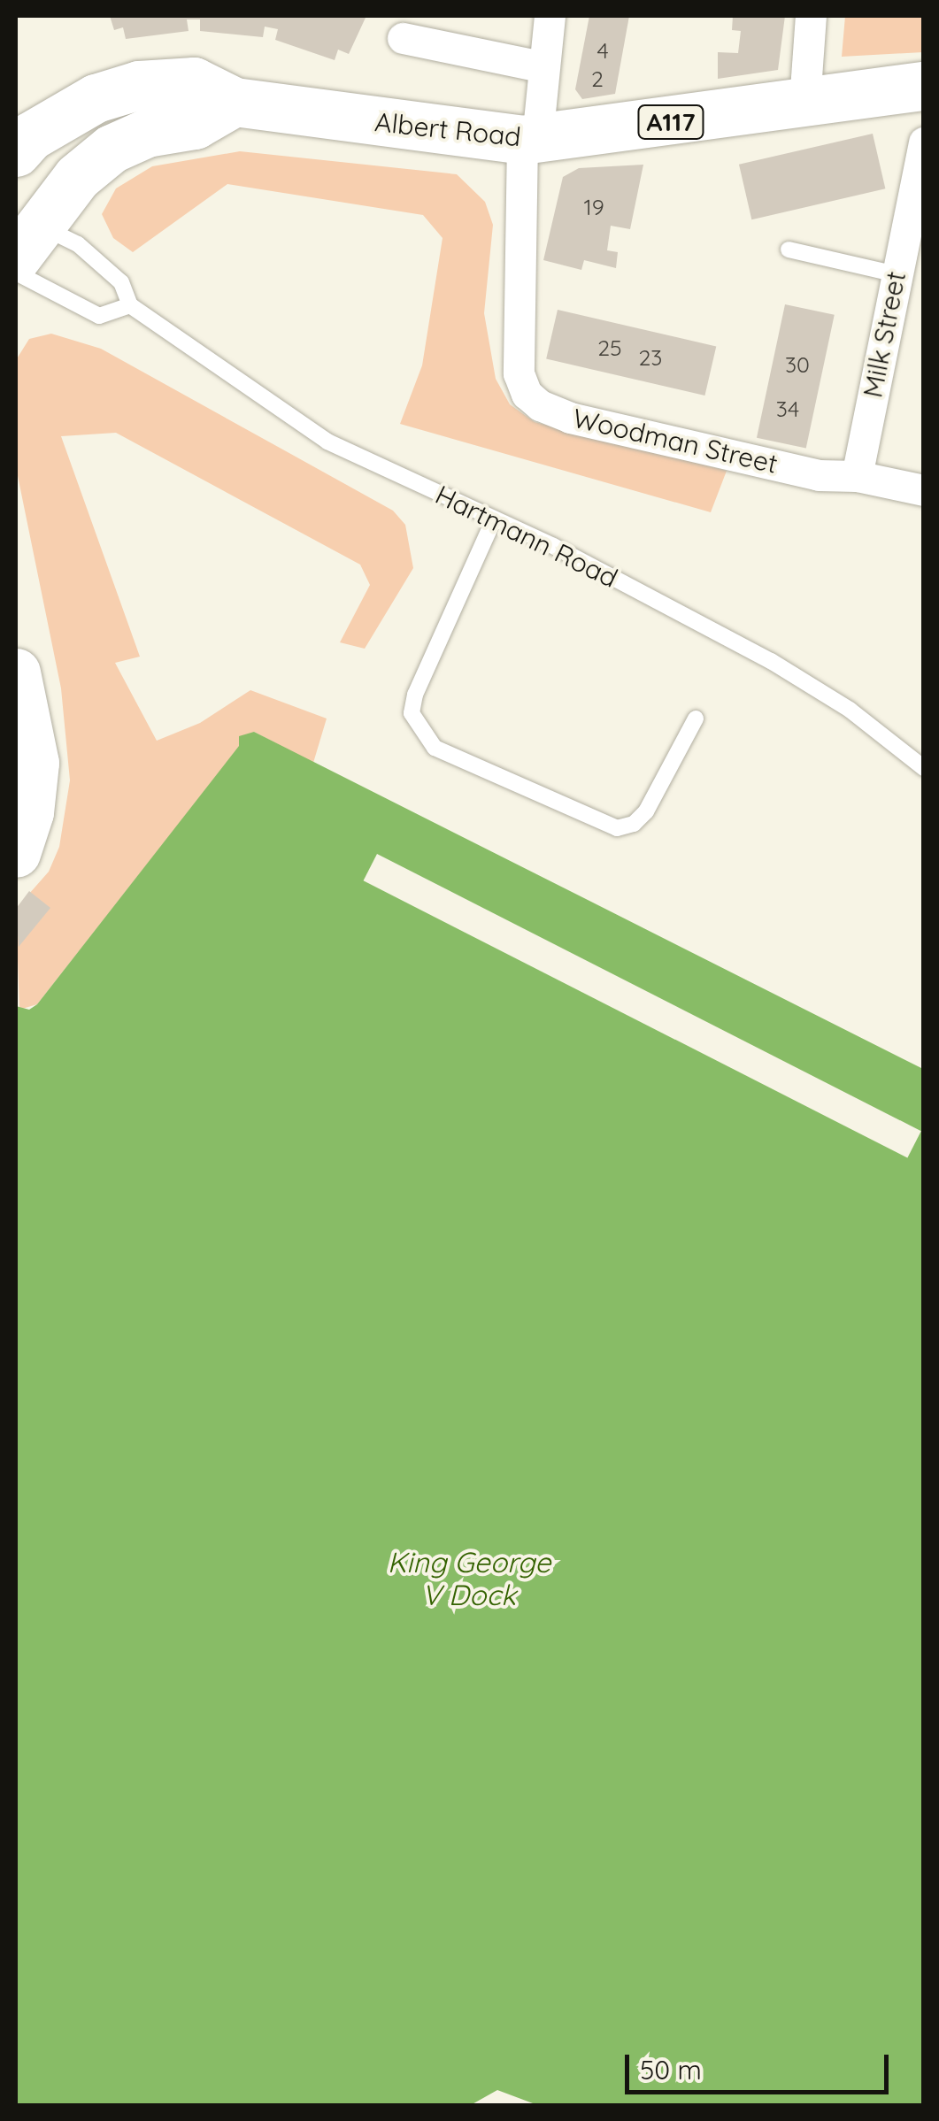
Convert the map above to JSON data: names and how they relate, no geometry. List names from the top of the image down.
{
  "streets": {
    "highway": ["A117", "Albert Road"],
    "street": ["Milk Street", "Woodman Street"],
    "lane": ["Hartmann Road"]
  },
  "crossings": [
    ["A117", "Albert Road"],
    ["Albert Road", "Woodman Street"],
    ["Milk Street", "Woodman Street"]
  ],
  "water": ["King George V Dock"],
  "house_numbers": [
    "4",
    "2",
    "19",
    "25",
    "23",
    "30",
    "34"
  ],
  "scale_bar": "50 m"
}
